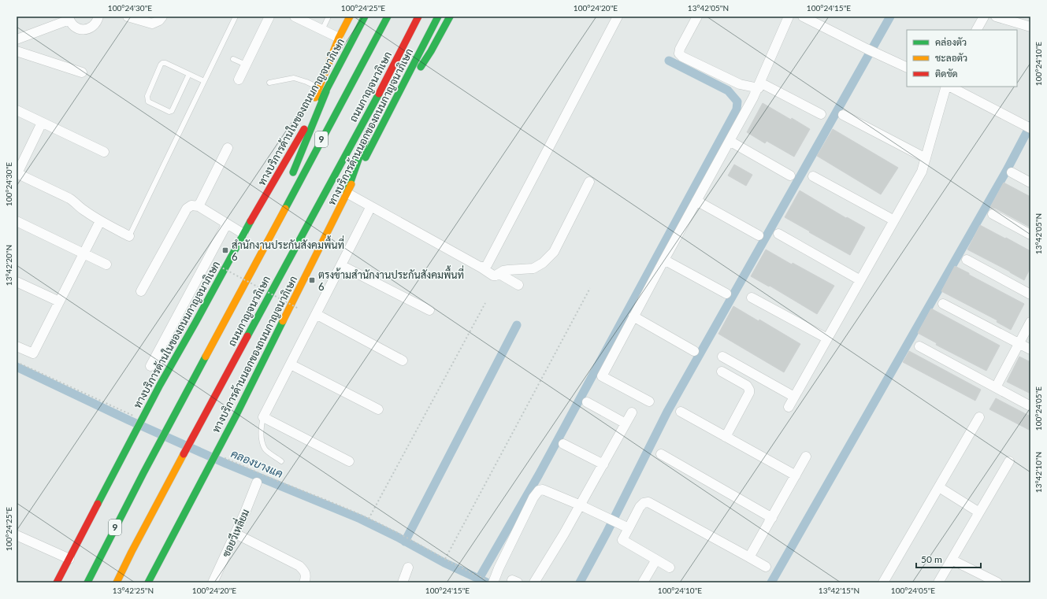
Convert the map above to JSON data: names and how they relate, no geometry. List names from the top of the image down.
{
  "streets": {
    "main road": [
      "ถนนกาญจนาภิเษก",
      "ทางบริการด้านในของถนนกาญจนาภิเษก",
      "ทางบริการด้านนอกของถนนกาญจนาภิเษก",
      "9"
    ],
    "street": ["ซอยวีเหลี่ยม"]
  },
  "water": ["คลองบางแค"],
  "places": {
    "transit": ["สำนักงานประกันสังคมพื้นที่ 6", "ตรงข้ามสำนักงานประกันสังคมพื้นที่ 6"]
  },
  "legend": ["คล่องตัว", "ชะลอตัว", "ติดขัด"],
  "scale_bar": "50 m",
  "coordinates": [
    "100°24'30\"E",
    "100°24'25\"E",
    "100°24'20\"E",
    "13°42'05\"N",
    "100°24'15\"E",
    "100°24'10\"E",
    "13°42'20\"N",
    "100°24'05\"E",
    "13°42'10\"N",
    "13°42'25\"N",
    "13°42'15\"N"
  ]
}
